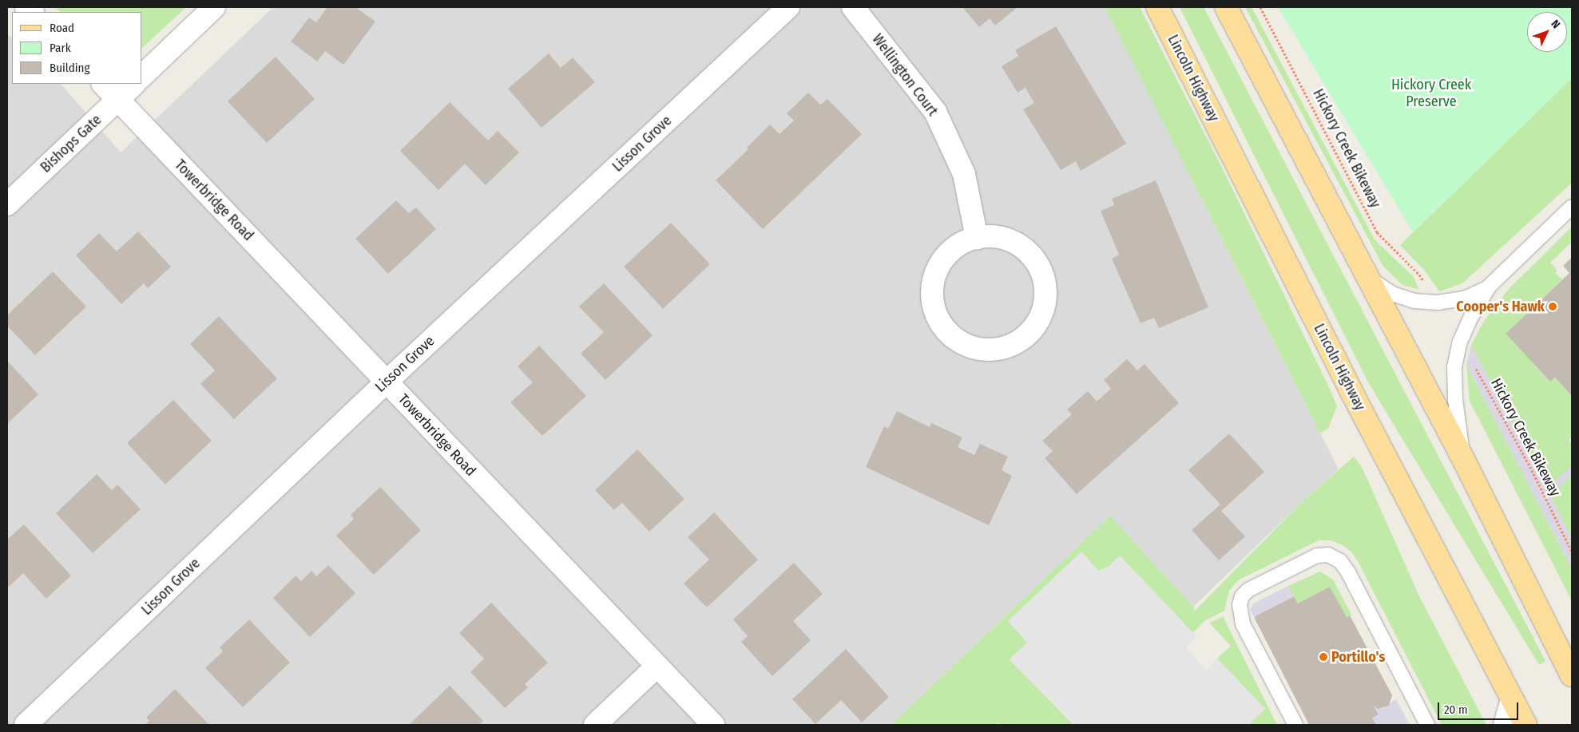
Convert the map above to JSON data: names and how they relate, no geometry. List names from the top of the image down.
{
  "streets": {
    "main road": ["Lincoln Highway"],
    "street": [
      "Wellington Court",
      "Bishops Gate",
      "Lisson Grove",
      "Towerbridge Road"
    ],
    "path": ["Hickory Creek Bikeway"]
  },
  "crossings": [
    ["Bishops Gate", "Towerbridge Road"],
    ["Lisson Grove", "Towerbridge Road"]
  ],
  "parks": ["Hickory Creek Preserve"],
  "places": ["Cooper's Hawk", "Portillo's"],
  "legend": ["Road", "Park", "Building"],
  "scale_bar": "20 m",
  "north": "top right"
}
